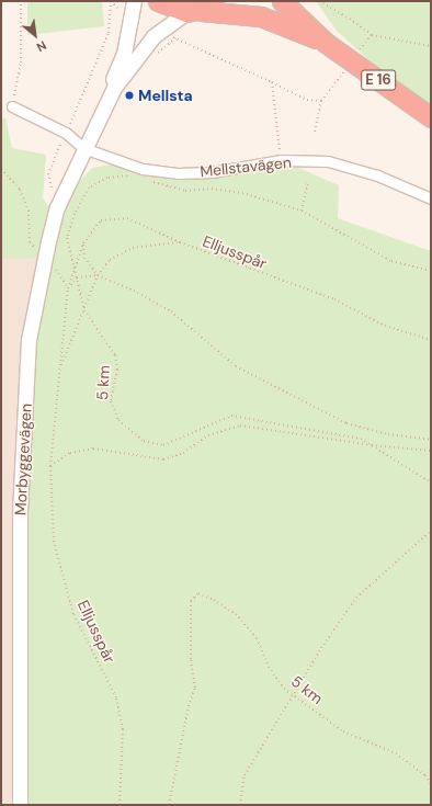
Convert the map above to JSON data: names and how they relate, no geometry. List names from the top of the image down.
{
  "streets": {
    "highway": ["E 16"],
    "street": ["Mellstavägen", "Morbyggevägen"],
    "path": ["Elljusspår", "5 km"]
  },
  "crossings": [
    ["E 16", "Morbyggevägen"],
    ["Mellstavägen", "Morbyggevägen"],
    ["Elljusspår", "5 km"]
  ],
  "places": ["Mellsta"],
  "north": "bottom right"
}
